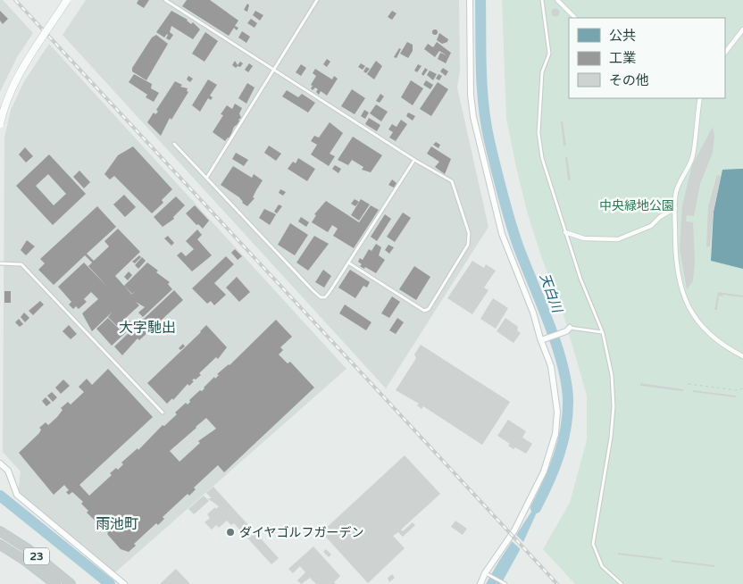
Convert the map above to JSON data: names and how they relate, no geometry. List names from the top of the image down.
{
  "streets": {
    "highway": ["23"]
  },
  "districts": ["大字馳出", "雨池町"],
  "water": ["天白川"],
  "parks": ["中央緑地公園"],
  "places": ["ダイヤゴルフガーデン"],
  "legend": ["公共", "工業", "その他"]
}
